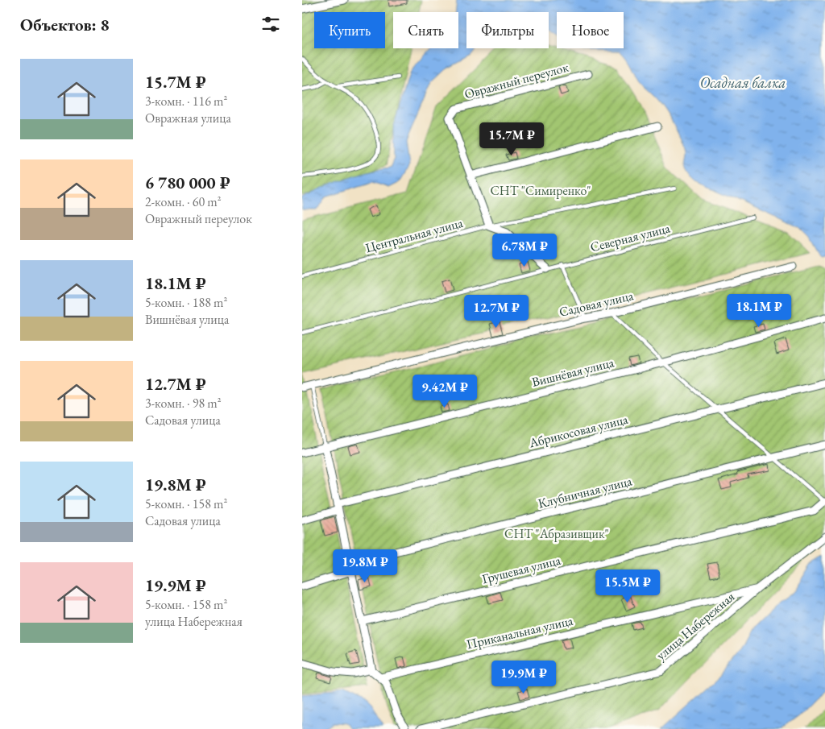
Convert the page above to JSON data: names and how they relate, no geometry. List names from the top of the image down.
{
  "streets": {
    "street": [
      "Овражный переулок",
      "Садовая улица",
      "Вишнёвая улица",
      "Абрикосовая улица",
      "Клубничная улица",
      "Грушевая улица",
      "улица Набережная",
      "Приканальная улица"
    ],
    "lane": ["Центральная улица", "Северная улица"]
  },
  "crossings": [
    ["Овражный переулок", "Центральная улица"],
    ["улица Набережная", "Приканальная улица"]
  ],
  "water": ["Осадная балка"],
  "parks": ["СНТ \"Симиренко\"", "СНТ \"Абразивщик\""],
  "page": {
    "heading": "Объектов: 8",
    "chip": [
      "Купить",
      "Снять",
      "Фильтры",
      "Новое"
    ],
    "list": [
      {
        "name": "15.7M ₽",
        "note": "3-комн. · 116 m² · Овражная улица"
      },
      {
        "name": "6 780 000 ₽",
        "note": "2-комн. · 60 m² · Овражный переулок"
      },
      {
        "name": "18.1M ₽",
        "note": "5-комн. · 188 m² · Вишнёвая улица"
      },
      {
        "name": "12.7M ₽",
        "note": "3-комн. · 98 m² · Садовая улица"
      },
      {
        "name": "19.8M ₽",
        "note": "5-комн. · 158 m² · Садовая улица"
      },
      {
        "name": "19.9M ₽",
        "note": "5-комн. · 158 m² · улица Набережная"
      }
    ],
    "price": [
      "15.7M ₽",
      "6.78M ₽",
      "18.1M ₽",
      "12.7M ₽",
      "9.42M ₽",
      "19.8M ₽",
      "15.5M ₽",
      "19.9M ₽"
    ]
  }
}
